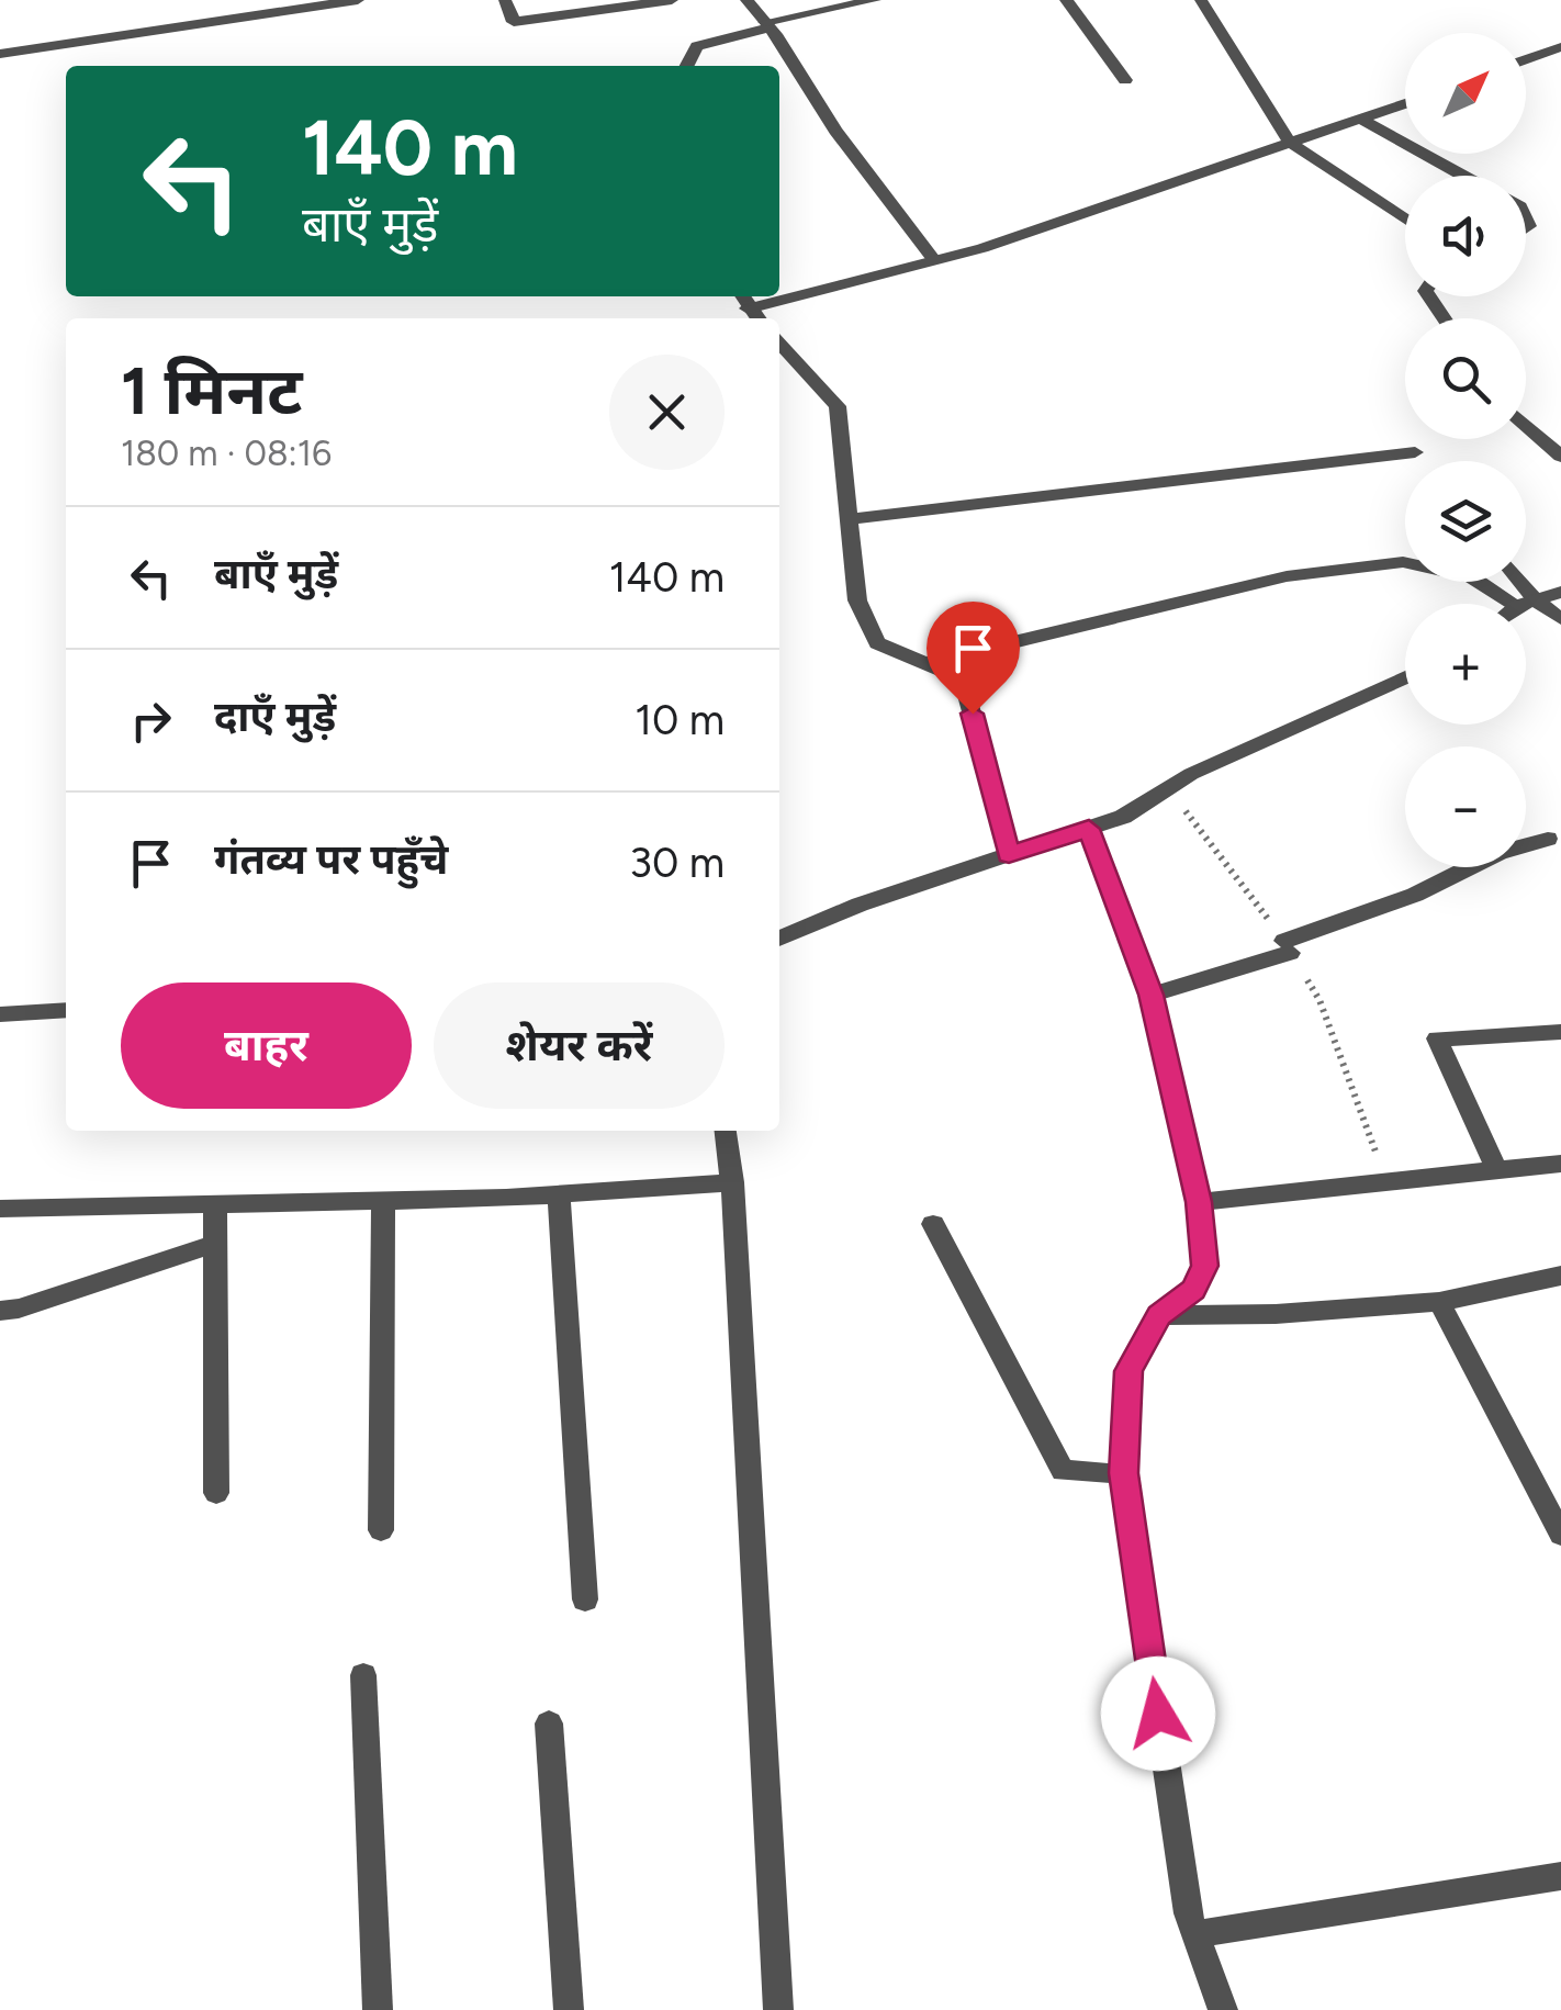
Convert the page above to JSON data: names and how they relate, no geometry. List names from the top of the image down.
{
  "north": "top right",
  "page": {
    "map_buttons": ["+", "−"],
    "turn": ["140 m", "बाएँ मुड़ें"],
    "heading": ["1 मिनट", "180 m · 08:16"],
    "list": [
      {
        "name": "बाएँ मुड़ें",
        "value": "140 m"
      },
      {
        "name": "दाएँ मुड़ें",
        "value": "10 m"
      },
      {
        "name": "गंतव्य पर पहुँचे",
        "value": "30 m"
      }
    ],
    "buttons": ["बाहर", "शेयर करें"]
  }
}
